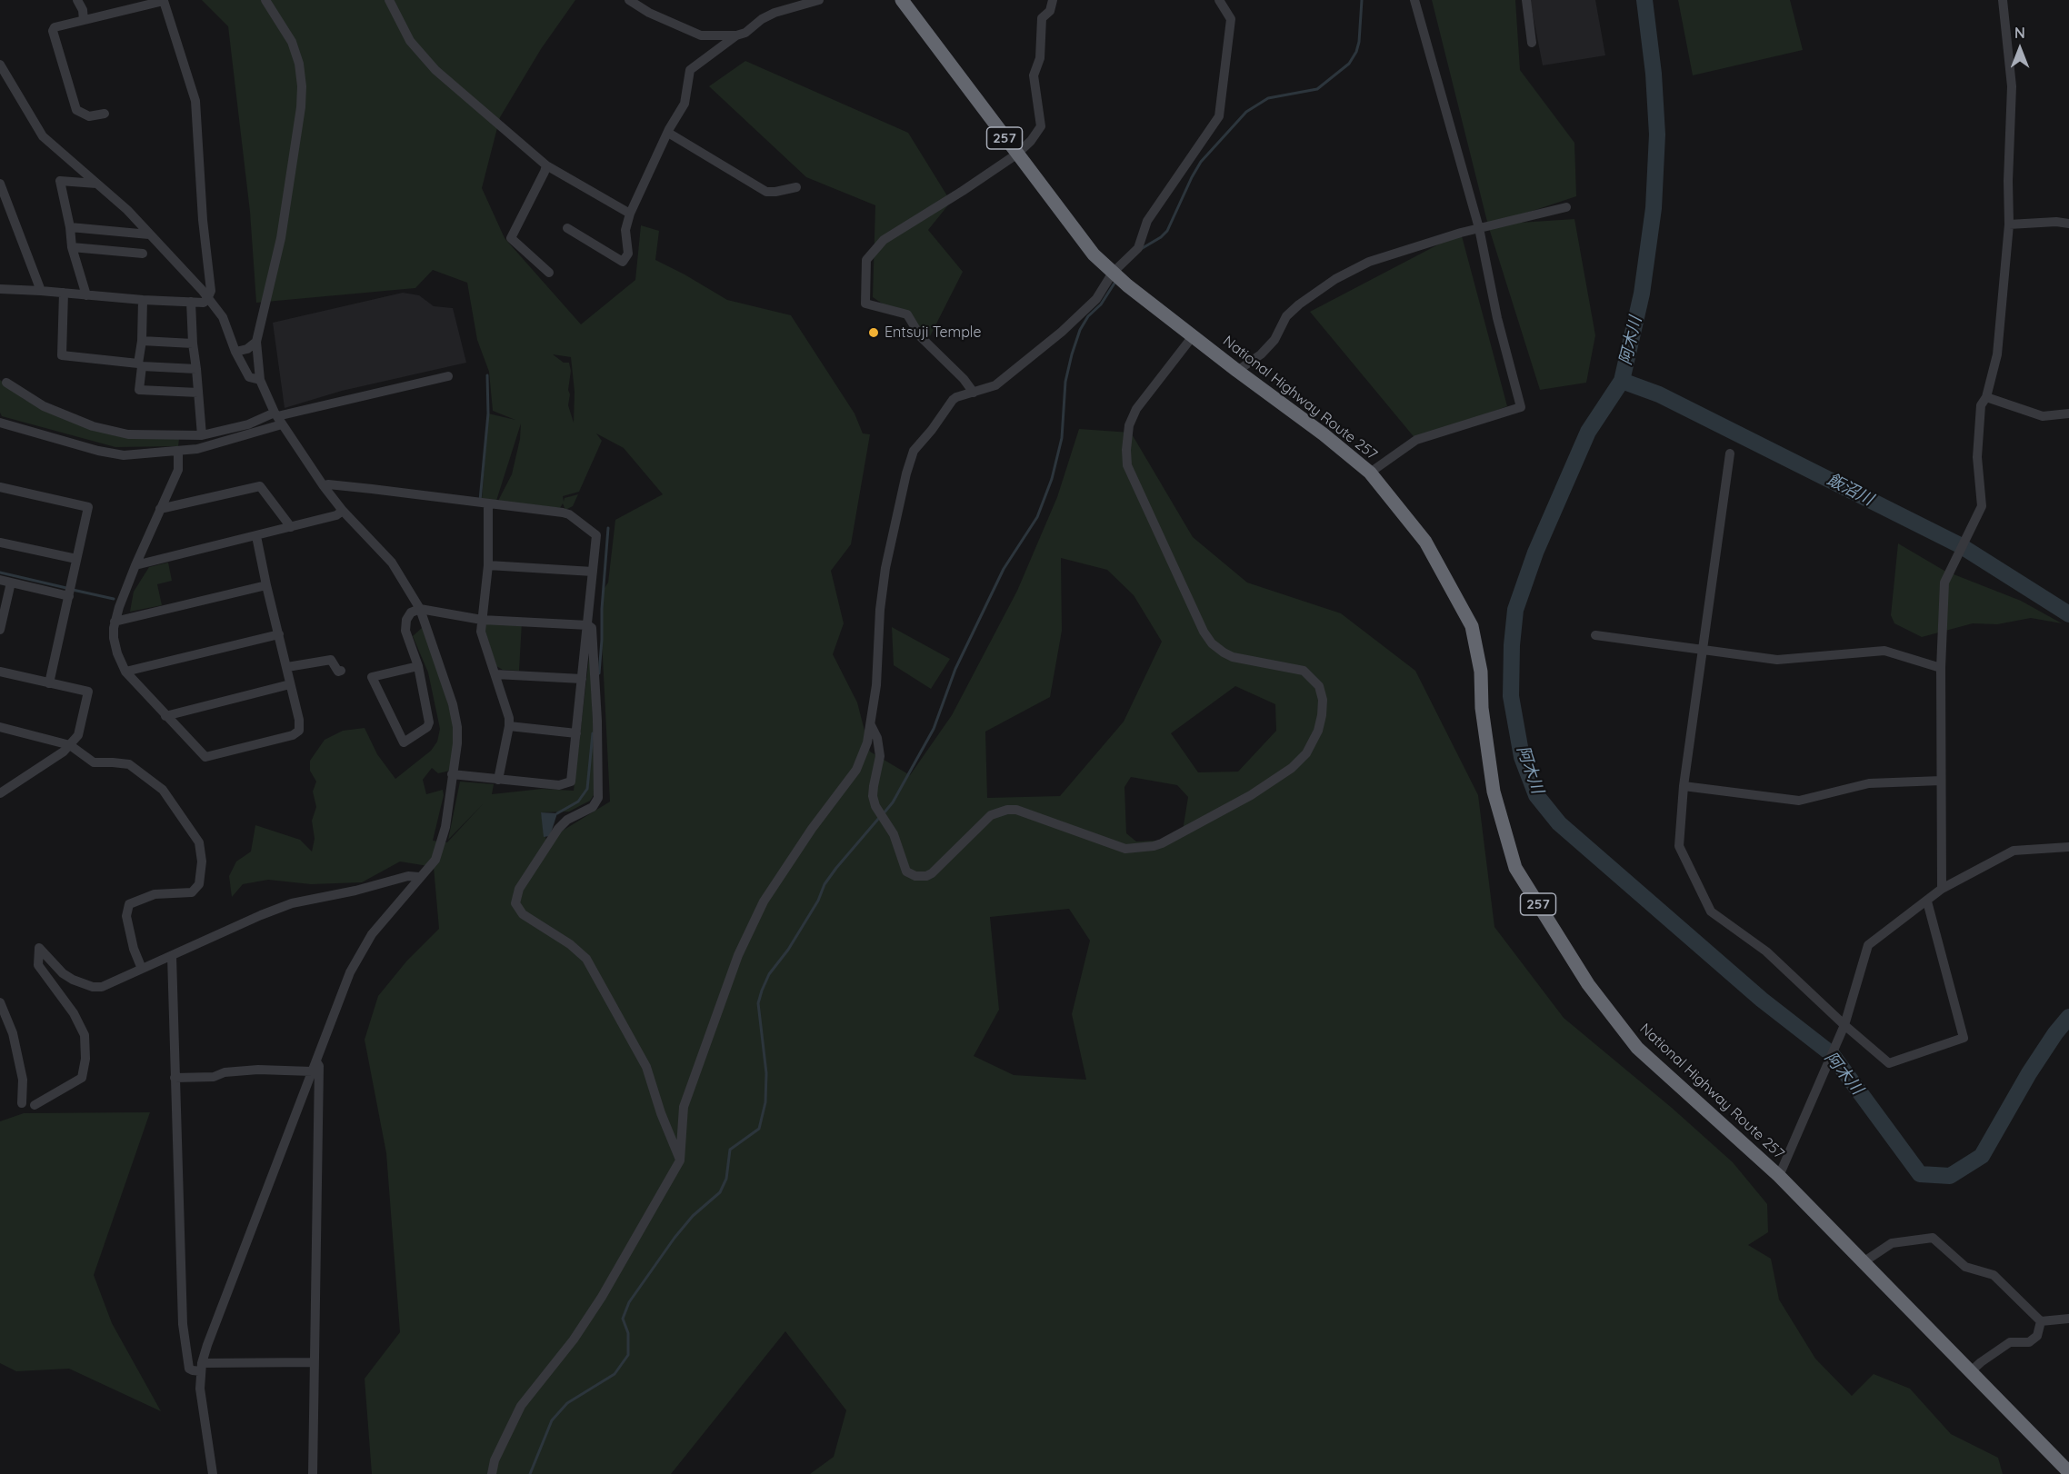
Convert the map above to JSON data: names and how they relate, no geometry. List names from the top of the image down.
{
  "streets": {
    "highway": ["257", "National Highway Route 257"]
  },
  "water": ["阿木川", "飯沼川"],
  "places": ["Entsuji Temple"],
  "north": "top"
}
